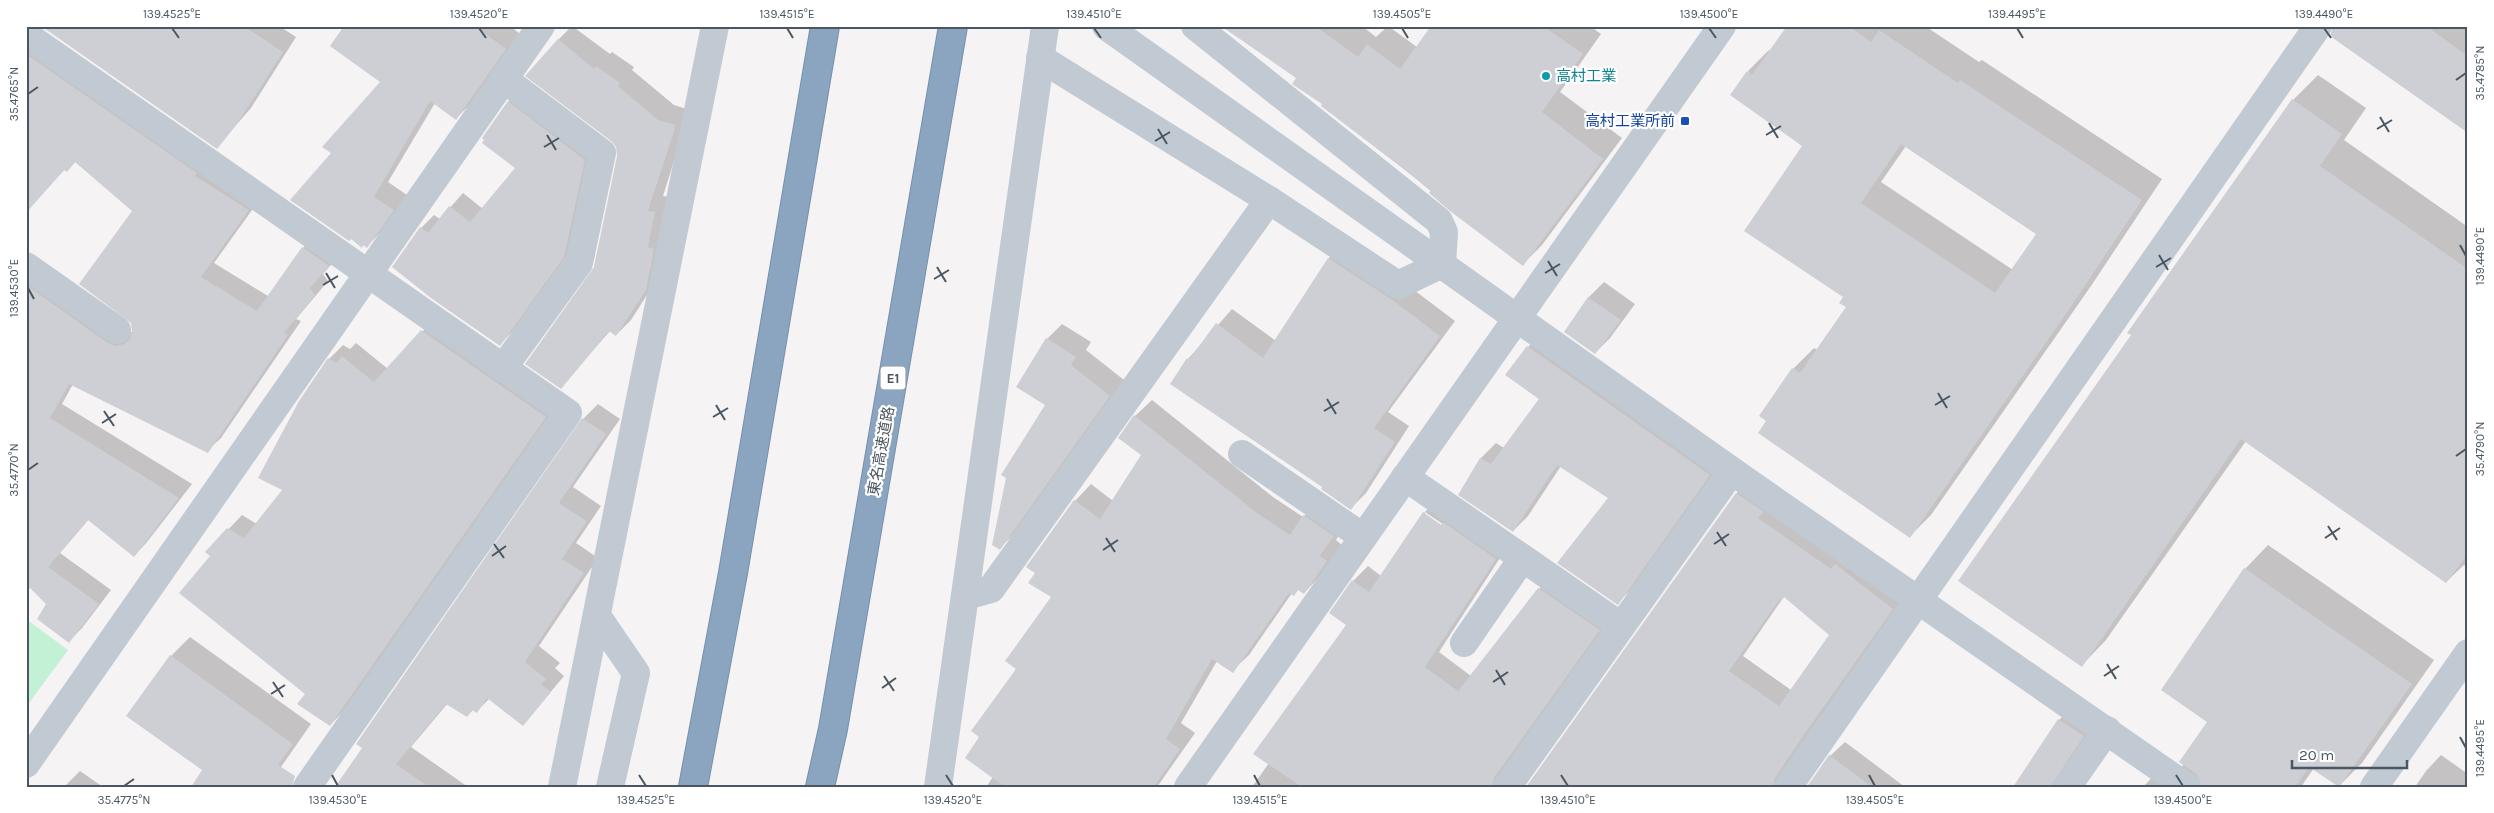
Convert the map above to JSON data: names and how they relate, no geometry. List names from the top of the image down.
{
  "streets": {
    "highway": ["E1", "東名高速道路"]
  },
  "places": {
    "other": ["高村工業"],
    "transit": ["高村工業所前"]
  },
  "scale_bar": "20 m",
  "coordinates": [
    "139.4525°E",
    "139.4520°E",
    "139.4515°E",
    "139.4510°E",
    "139.4505°E",
    "139.4500°E",
    "139.4495°E",
    "139.4490°E",
    "35.4785°N",
    "35.4765°N",
    "139.4530°E",
    "35.4790°N",
    "35.4770°N",
    "35.4775°N"
  ]
}
